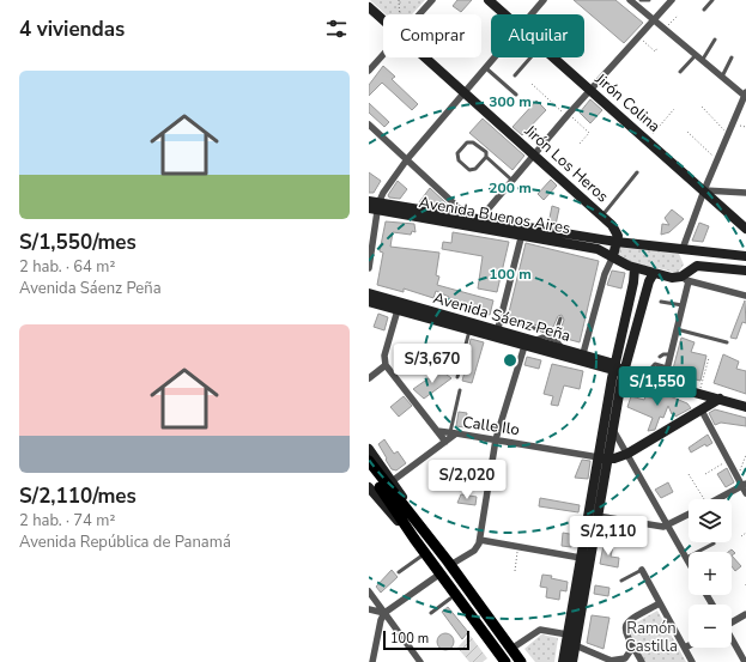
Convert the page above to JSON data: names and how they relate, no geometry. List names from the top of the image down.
{
  "streets": {
    "main road": [
      "Jirón Colina",
      "Jirón Los Heros",
      "Avenida Buenos Aires",
      "Avenida Sáenz Peña"
    ],
    "street": ["Calle Ilo"]
  },
  "crossings": [
    ["Jirón Los Heros", "Avenida Buenos Aires"]
  ],
  "parks": ["Ramón Castilla"],
  "scale_bar": "100 m",
  "page": {
    "heading": "4 viviendas",
    "chip": ["Comprar", "Alquilar"],
    "list": [
      {
        "name": "S/1,550/mes",
        "note": "2 hab. · 64 m² · Avenida Sáenz Peña"
      },
      {
        "name": "S/2,110/mes",
        "note": "2 hab. · 74 m² · Avenida República de Panamá"
      }
    ],
    "price": [
      "S/3,670",
      "S/1,550",
      "S/2,020",
      "S/2,110"
    ],
    "map_buttons": ["+", "−"],
    "scale": "100 m"
  },
  "rings": ["300 m", "200 m", "100 m"]
}
